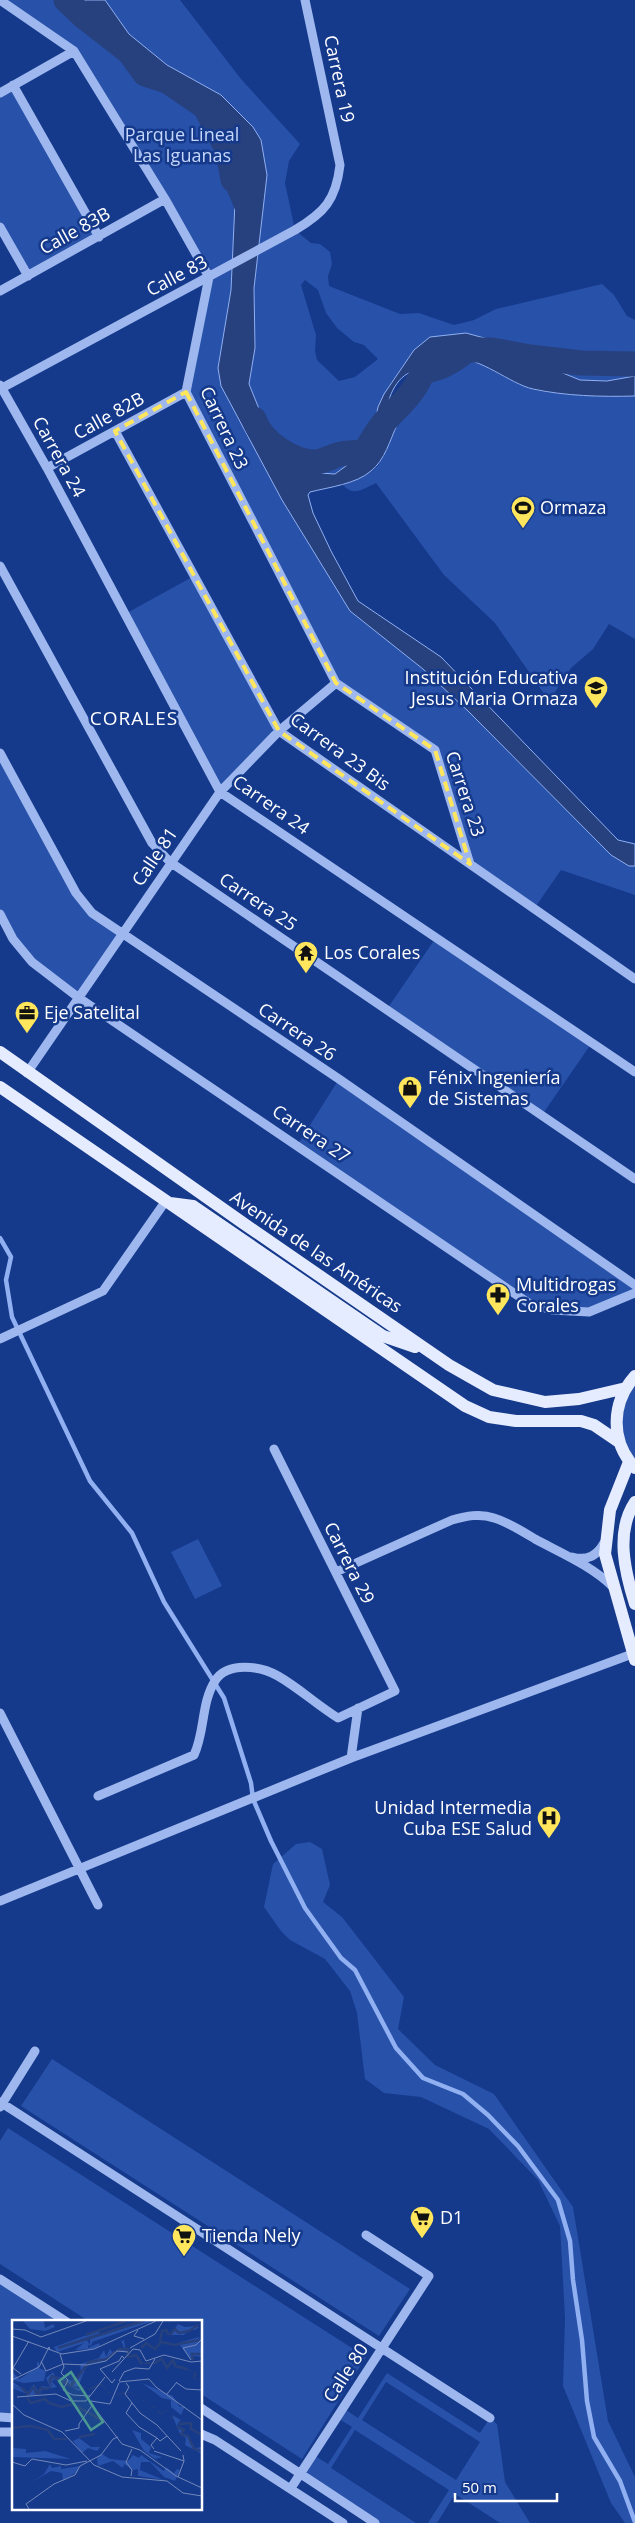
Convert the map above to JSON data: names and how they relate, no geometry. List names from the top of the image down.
{
  "streets": {
    "main road": ["Avenida de las Américas"],
    "street": [
      "Carrera 19",
      "Calle 83B",
      "Calle 83",
      "Calle 82B",
      "Carrera 23",
      "Carrera 24",
      "Carrera 23 Bis",
      "Calle 81",
      "Carrera 25",
      "Carrera 26",
      "Carrera 27",
      "Carrera 29",
      "Calle 80"
    ]
  },
  "crossings": [
    ["Carrera 19", "Calle 83"],
    ["Calle 83", "Carrera 23"],
    ["Calle 83", "Carrera 24"],
    ["Calle 82B", "Carrera 23"],
    ["Calle 82B", "Carrera 24"],
    ["Calle 82B", "Carrera 23 Bis"],
    ["Carrera 23", "Carrera 23 Bis"],
    ["Carrera 23", "Calle 81"],
    ["Carrera 24", "Calle 81"],
    ["Carrera 23 Bis", "Calle 81"],
    ["Calle 81", "Carrera 25"],
    ["Calle 81", "Carrera 26"],
    ["Calle 81", "Carrera 27"],
    ["Calle 81", "Avenida de las Américas"]
  ],
  "districts": ["CORALES"],
  "parks": ["Parque Lineal Las Iguanas"],
  "places": {
    "sports": ["Ormaza"],
    "school or university": ["Institución Educativa Jesus Maria Ormaza"],
    "temple": ["Los Corales"],
    "office": ["Eje Satelital"],
    "shop": ["Fénix Ingeniería de Sistemas"],
    "pharmacy": ["Multidrogas Corales"],
    "hospital": ["Unidad Intermedia Cuba ESE Salud"],
    "supermarket": ["D1", "Tienda Nely"]
  },
  "scale_bar": "50 m"
}
